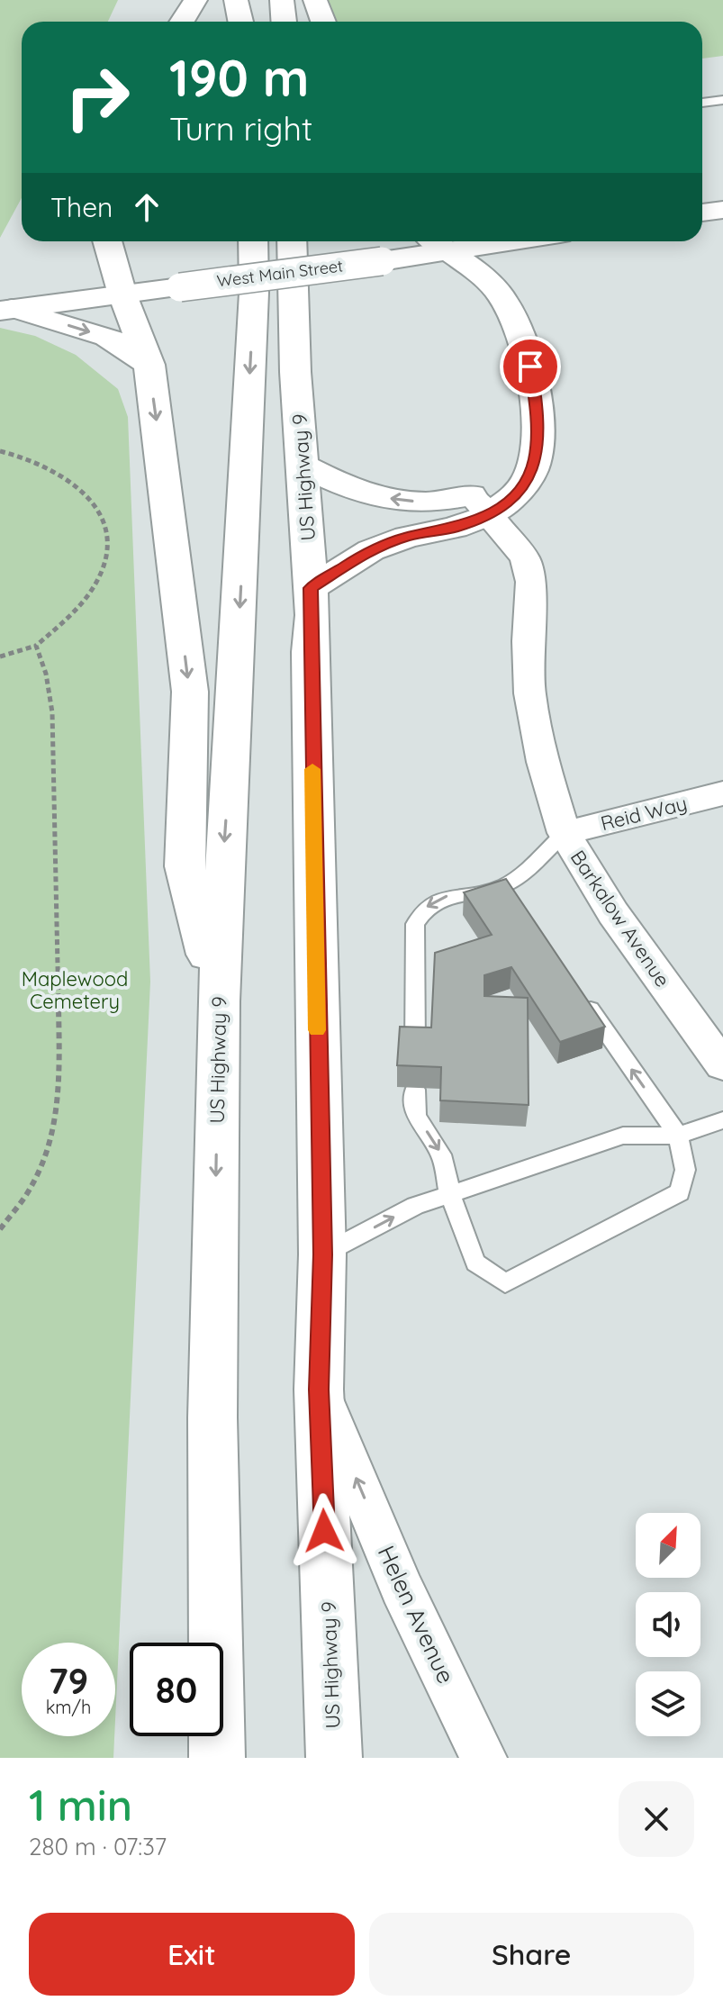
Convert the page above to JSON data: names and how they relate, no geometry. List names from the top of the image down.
{
  "streets": {
    "main road": ["West Main Street", "US Highway 9"],
    "street": ["Reid Way", "Barkalow Avenue", "Helen Avenue"]
  },
  "crossings": [
    ["US Highway 9", "Helen Avenue"],
    ["Reid Way", "Barkalow Avenue"]
  ],
  "one_way": ["Helen Avenue"],
  "parks": ["Maplewood Cemetery"],
  "north": "top right",
  "page": {
    "turn": ["190 m", "Turn right"],
    "then": "Then",
    "speed": "79 km/h",
    "limit": "80",
    "heading": ["1 min", "280 m · 07:37"],
    "buttons": ["Exit", "Share"]
  }
}
